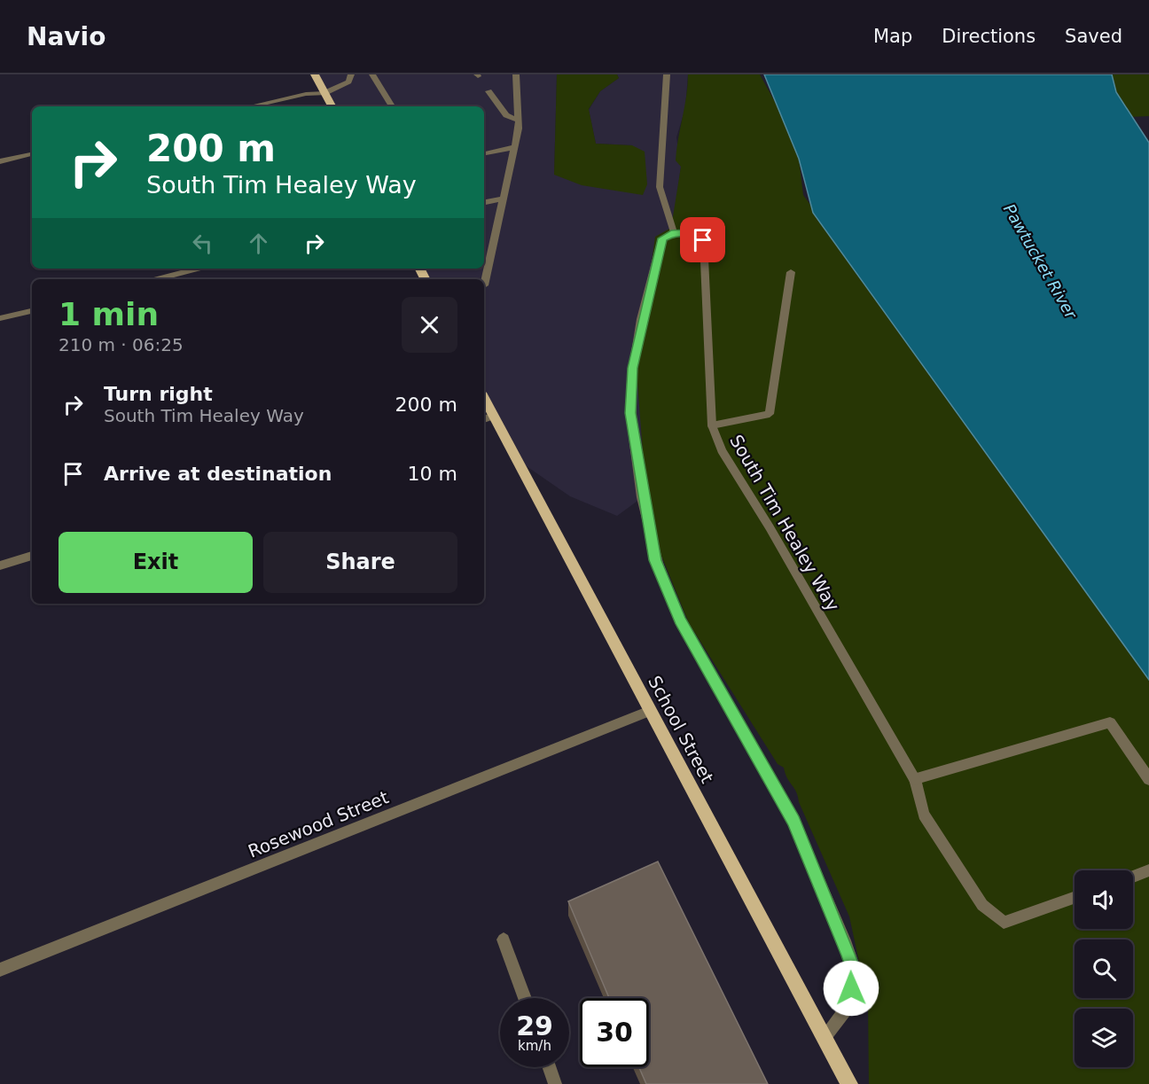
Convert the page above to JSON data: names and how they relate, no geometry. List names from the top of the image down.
{
  "streets": {
    "main road": ["School Street"],
    "street": ["South Tim Healey Way", "Rosewood Street"]
  },
  "crossings": [
    ["School Street", "Rosewood Street"]
  ],
  "water": ["Pawtucket River"],
  "page": {
    "header": "Navio",
    "nav": ["Map", "Directions", "Saved"],
    "turn": ["200 m", "South Tim Healey Way"],
    "heading": ["1 min", "210 m · 06:25"],
    "list": [
      {
        "name": "Turn right",
        "note": "South Tim Healey Way",
        "value": "200 m"
      },
      {
        "name": "Arrive at destination",
        "value": "10 m"
      }
    ],
    "buttons": ["Exit", "Share"],
    "speed": "29 km/h",
    "limit": "30"
  }
}
